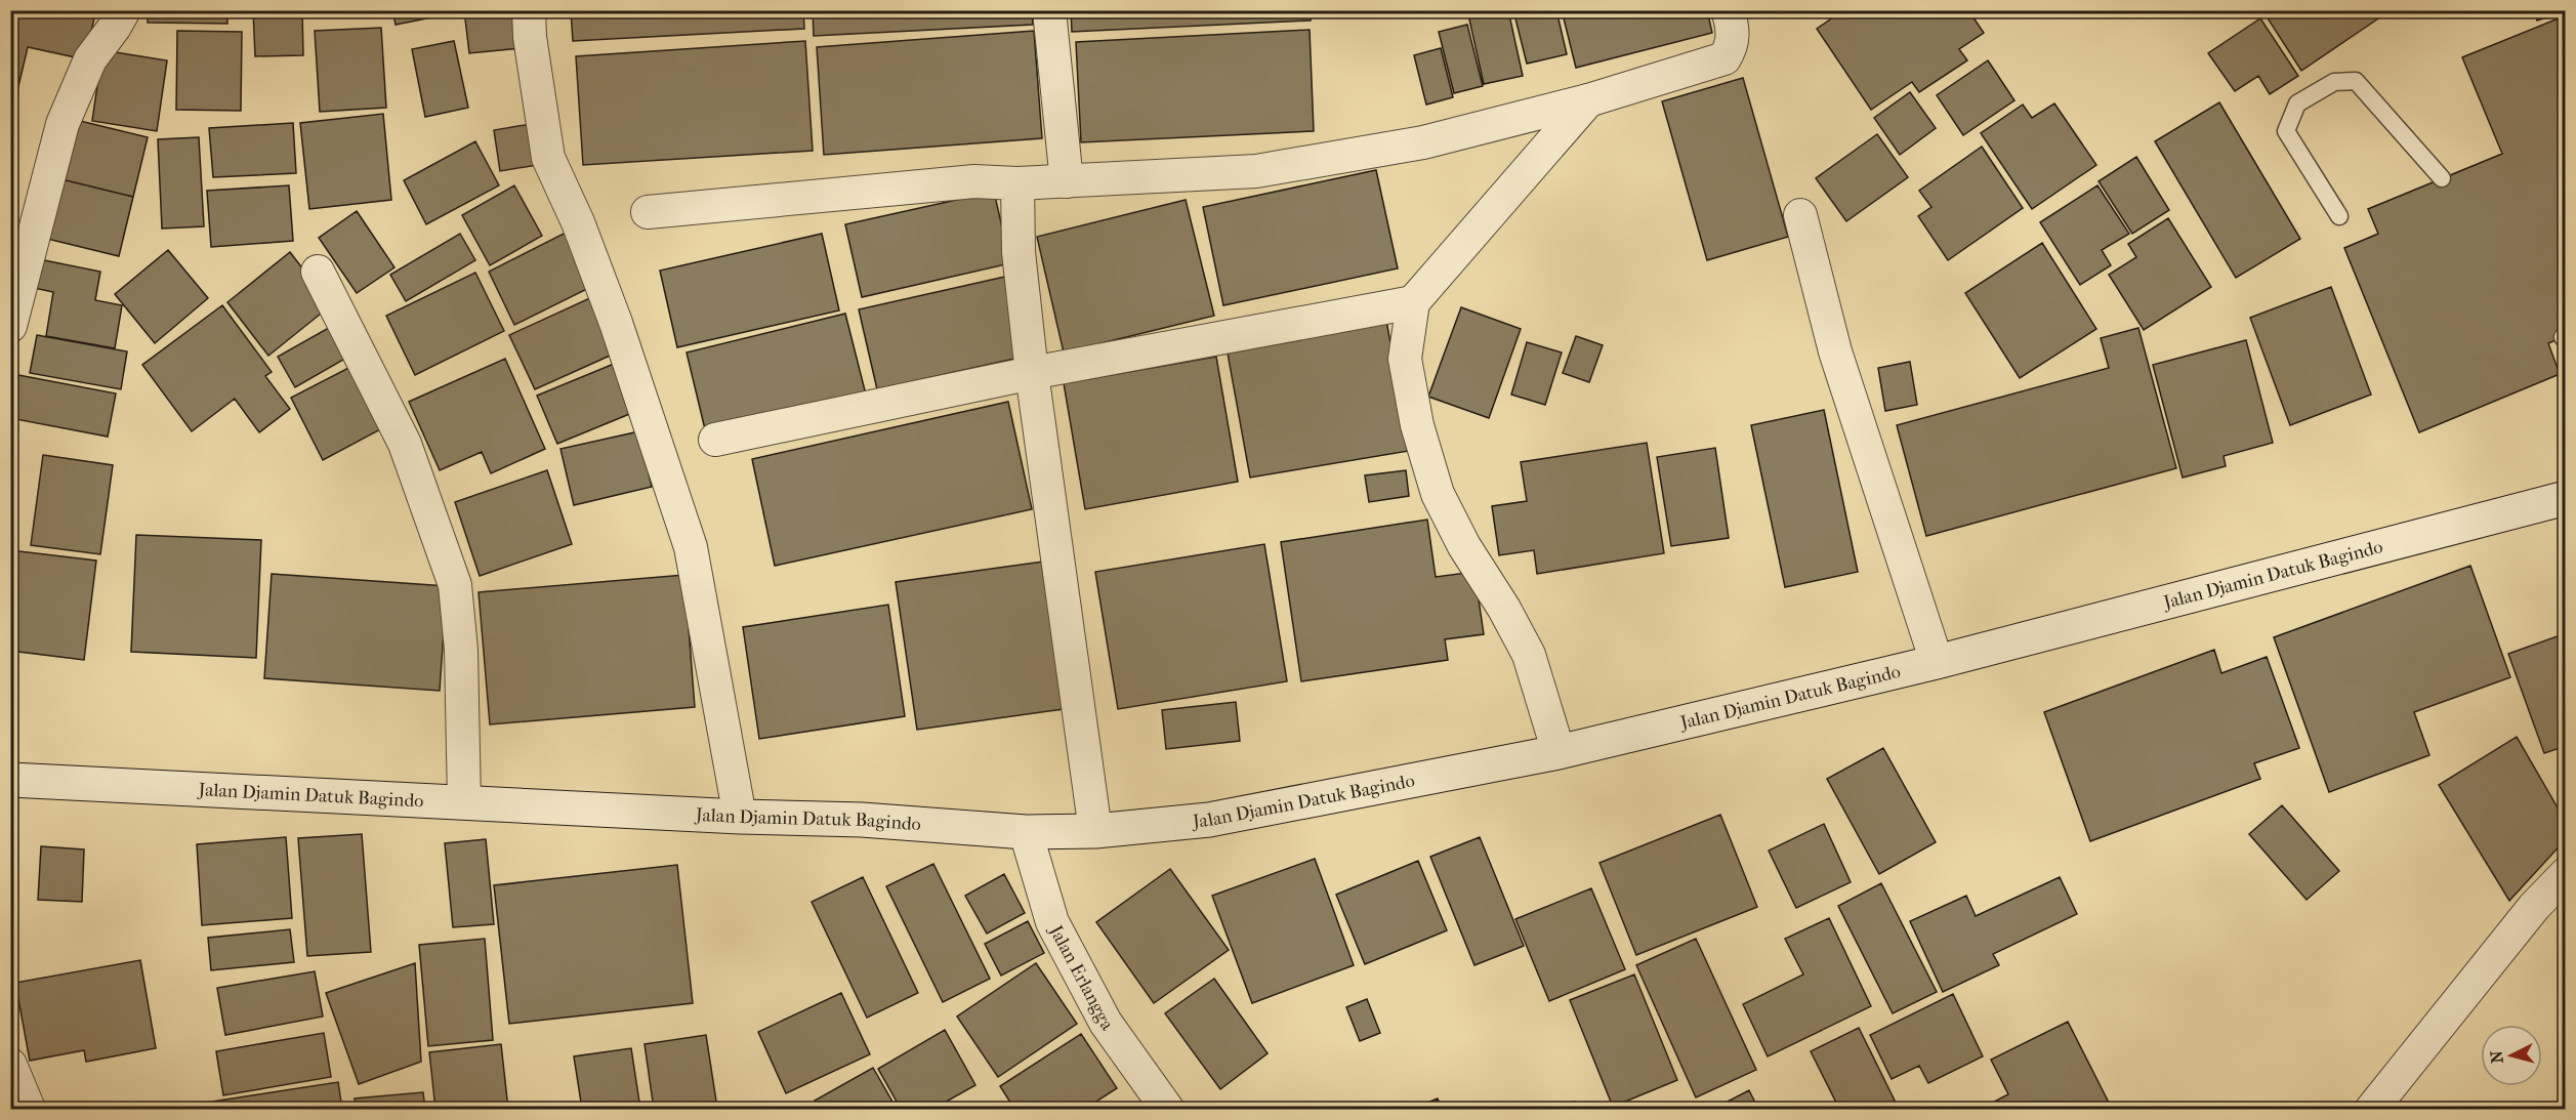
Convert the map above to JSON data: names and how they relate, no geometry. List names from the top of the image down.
{
  "streets": {
    "street": ["Jalan Djamin Datuk Bagindo", "Jalan Erlangga"]
  },
  "crossings": [
    ["Jalan Djamin Datuk Bagindo", "Jalan Erlangga"]
  ],
  "north": "left"
}
